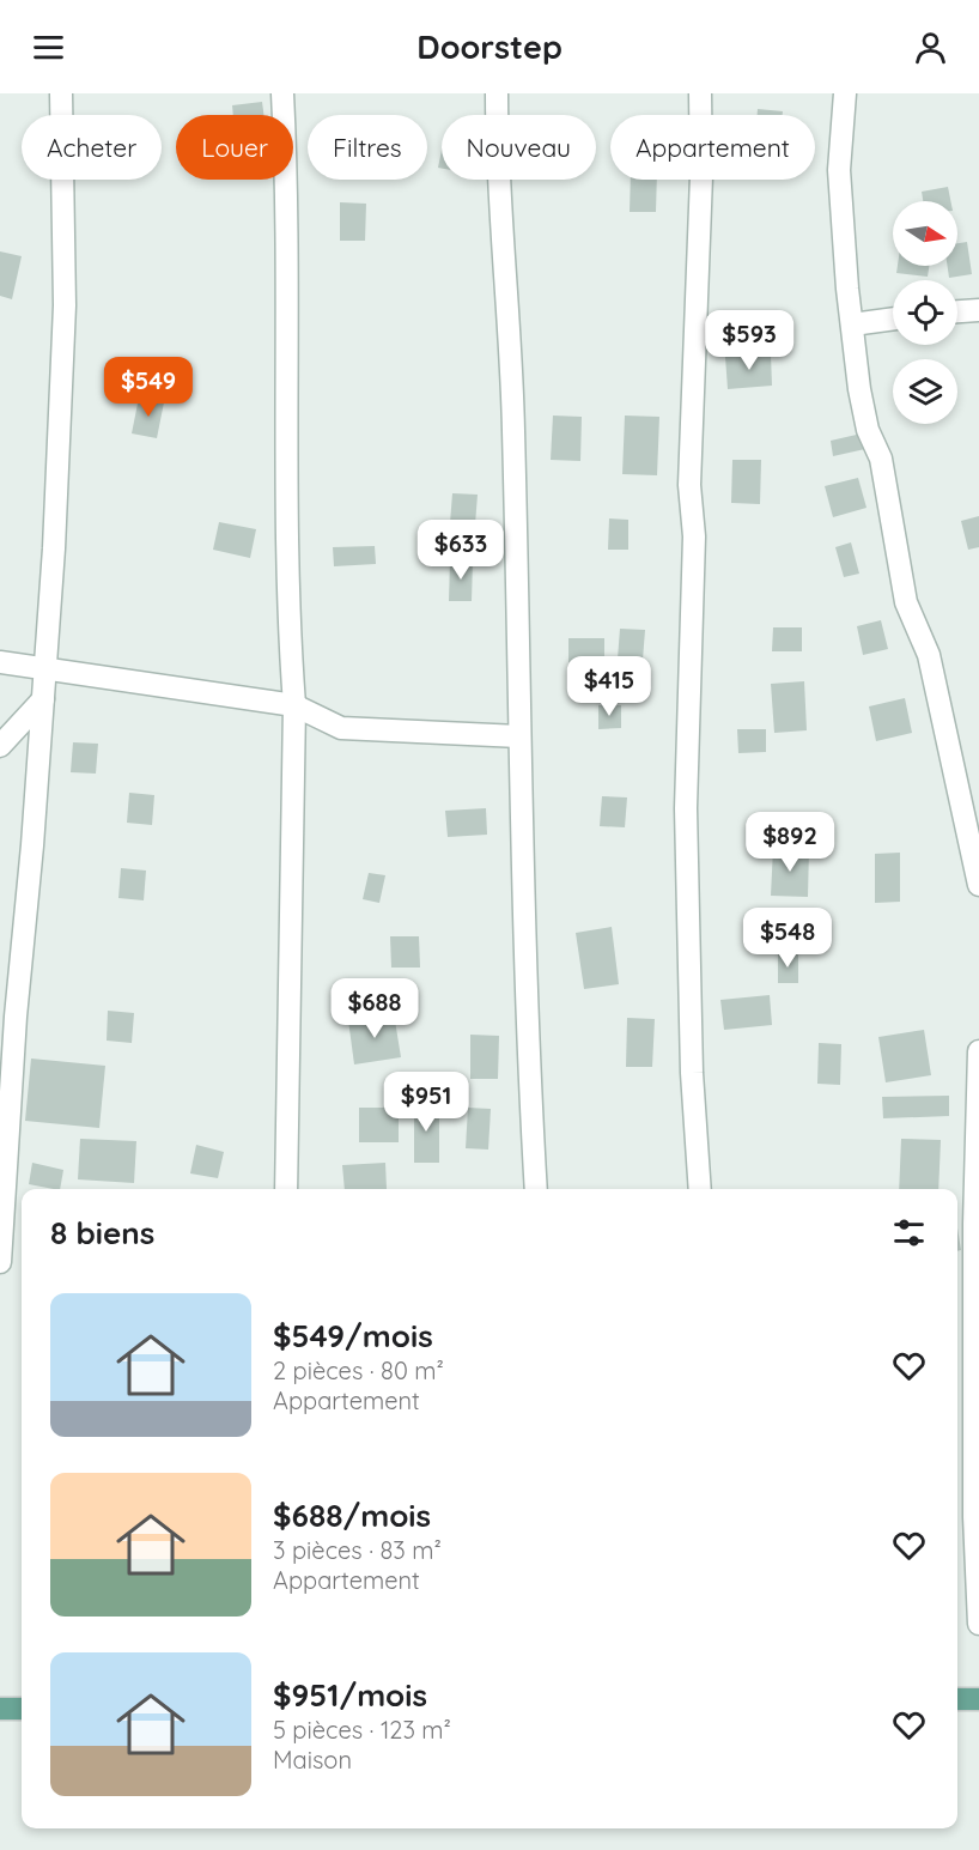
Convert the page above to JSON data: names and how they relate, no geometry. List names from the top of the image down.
{
  "north": "right",
  "page": {
    "header": "Doorstep",
    "chip": [
      "Acheter",
      "Louer",
      "Filtres",
      "Nouveau",
      "Appartement"
    ],
    "price": [
      "$593",
      "$549",
      "$633",
      "$415",
      "$892",
      "$548",
      "$688",
      "$951"
    ],
    "heading": "8 biens",
    "list": [
      {
        "name": "$549/mois",
        "note": "2 pièces · 80 m² · Appartement"
      },
      {
        "name": "$688/mois",
        "note": "3 pièces · 83 m² · Appartement"
      },
      {
        "name": "$951/mois",
        "note": "5 pièces · 123 m² · Maison"
      }
    ]
  }
}
